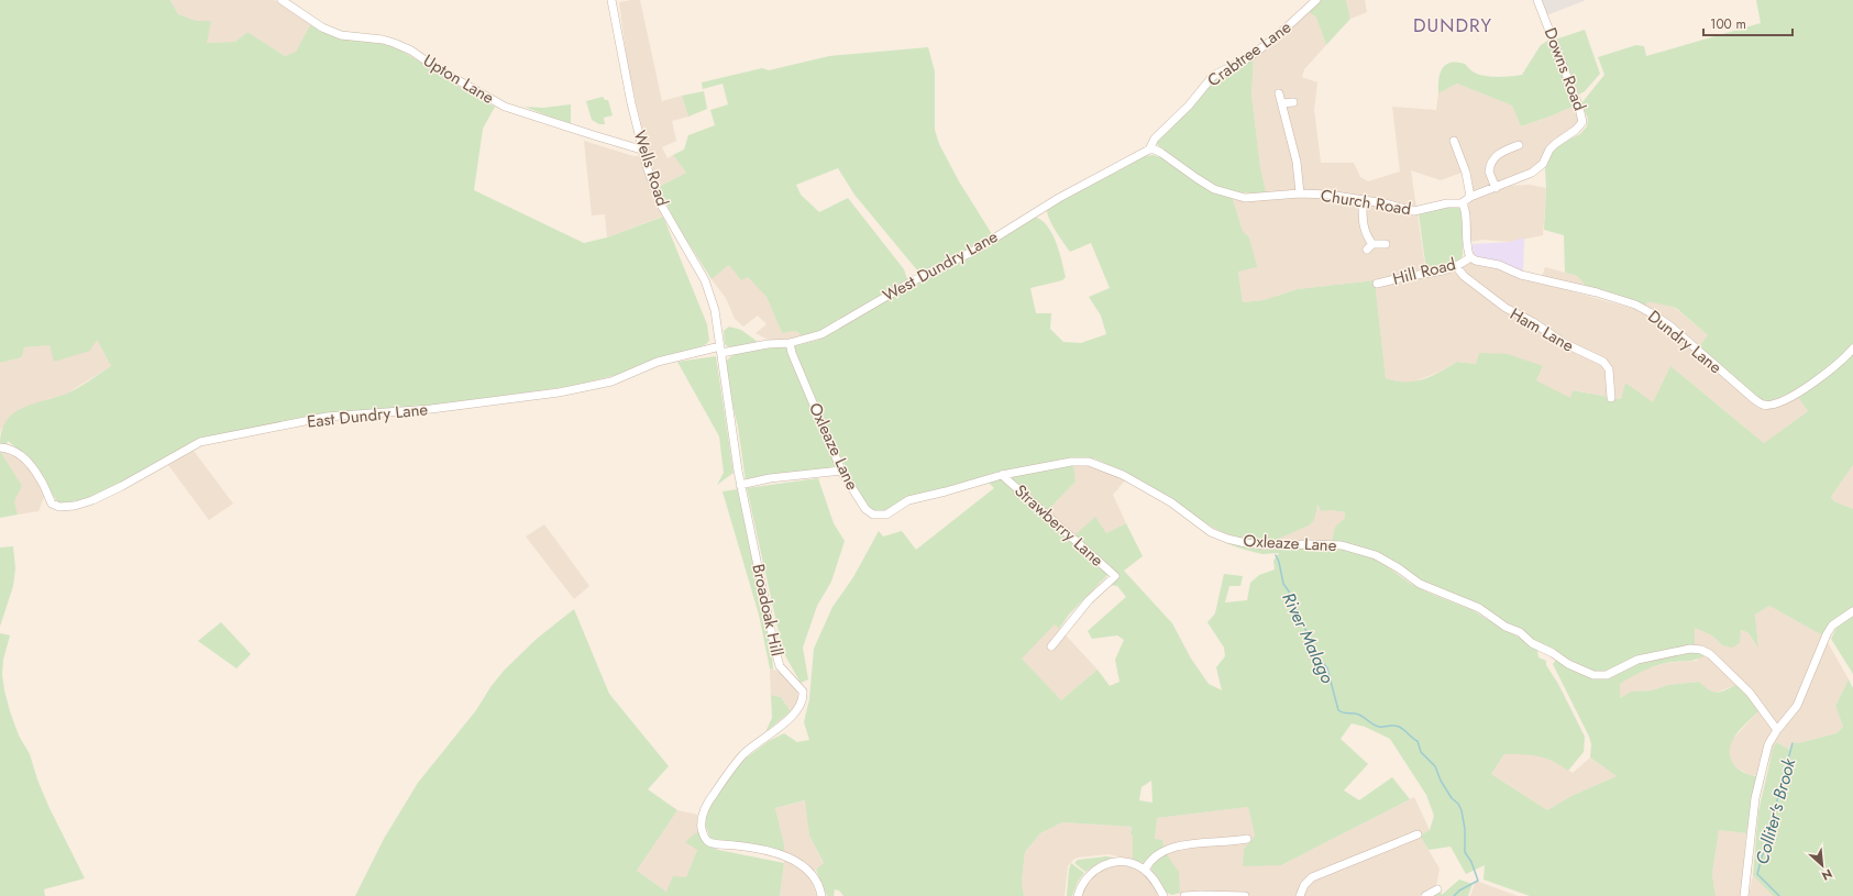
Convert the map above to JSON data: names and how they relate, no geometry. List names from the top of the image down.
{
  "streets": {
    "street": [
      "Crabtree Lane",
      "Downs Road",
      "Upton Lane",
      "Wells Road",
      "Church Road",
      "West Dundry Lane",
      "Hill Road",
      "Ham Lane",
      "Dundry Lane",
      "East Dundry Lane",
      "Oxleaze Lane",
      "Strawberry Lane",
      "Broadoak Hill"
    ]
  },
  "crossings": [
    ["Crabtree Lane", "Church Road"],
    ["Crabtree Lane", "West Dundry Lane"],
    ["Downs Road", "Church Road"],
    ["Upton Lane", "Wells Road"],
    ["Wells Road", "West Dundry Lane"],
    ["Wells Road", "East Dundry Lane"],
    ["Wells Road", "Broadoak Hill"],
    ["Church Road", "West Dundry Lane"],
    ["West Dundry Lane", "East Dundry Lane"],
    ["West Dundry Lane", "Oxleaze Lane"],
    ["West Dundry Lane", "Broadoak Hill"],
    ["Hill Road", "Ham Lane"],
    ["Hill Road", "Dundry Lane"],
    ["East Dundry Lane", "Broadoak Hill"],
    ["Oxleaze Lane", "Strawberry Lane"]
  ],
  "districts": ["DUNDRY"],
  "water": ["River Malago", "Colliter's Brook"],
  "scale_bar": "100 m",
  "north": "bottom right"
}
